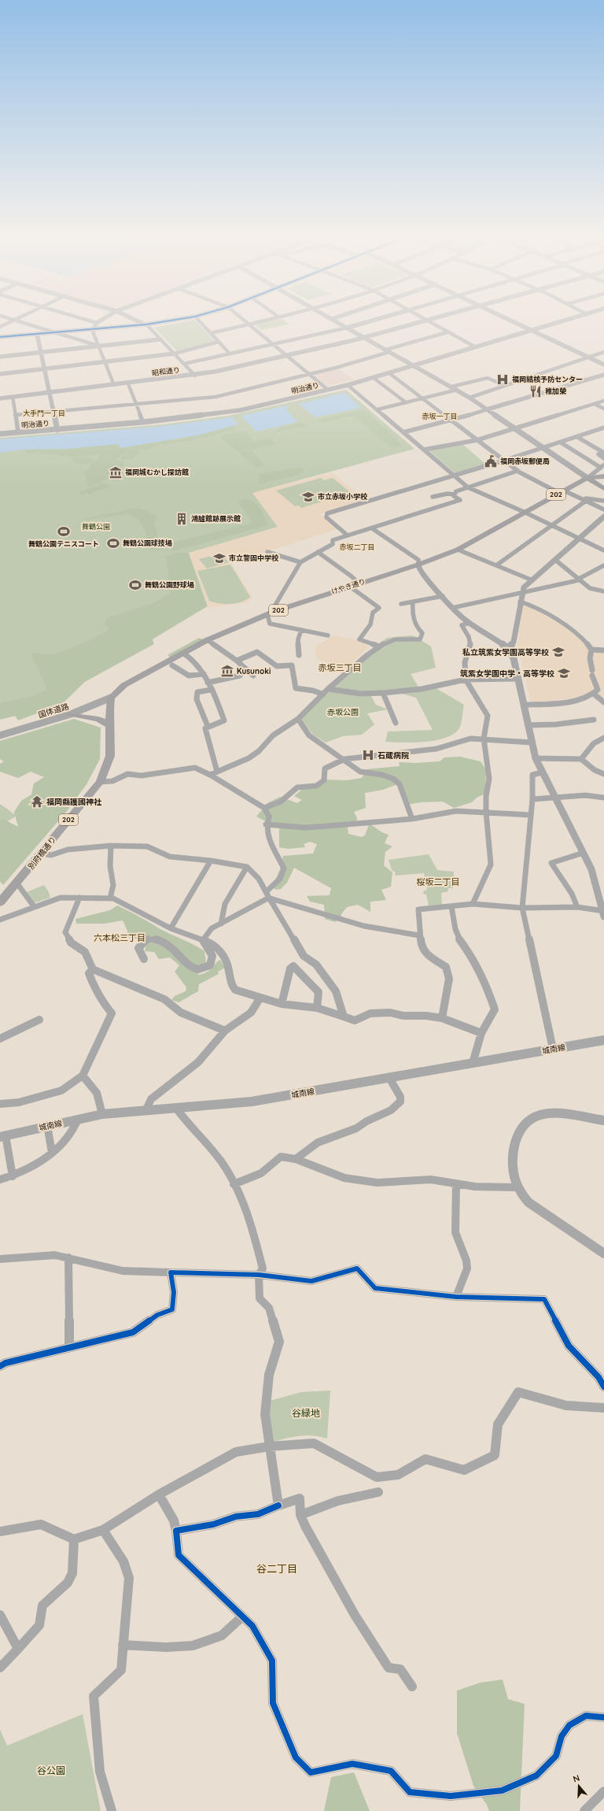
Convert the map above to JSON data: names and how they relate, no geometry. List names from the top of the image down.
{
  "streets": {
    "highway": ["202", "けやき通り", "別府橋通り"],
    "street": [
      "昭和通り",
      "明治通り",
      "国体道路",
      "城南線"
    ]
  },
  "crossings": [
    ["202", "けやき通り"],
    ["けやき通り", "国体道路"],
    ["けやき通り", "別府橋通り"],
    ["国体道路", "別府橋通り"]
  ],
  "districts": [
    "大手門一丁目",
    "赤坂一丁目",
    "赤坂二丁目",
    "赤坂三丁目",
    "桜坂二丁目",
    "六本松三丁目",
    "谷二丁目"
  ],
  "parks": [
    "舞鶴公園",
    "赤坂公園",
    "谷緑地",
    "谷公園"
  ],
  "places": {
    "hospital": ["福岡結核予防センター", "石蔵病院"],
    "restaurant": ["稚加榮"],
    "public building": ["福岡赤坂郵便局"],
    "museum": ["福岡城むかし探訪館", "Kusunoki"],
    "school or university": [
      "市立赤坂小学校",
      "市立警固中学校",
      "私立筑紫女学園高等学校",
      "筑紫女学園中学・高等学校"
    ],
    "building": ["鴻臚館跡展示館"],
    "sports": ["舞鶴公園テニスコート", "舞鶴公園球技場", "舞鶴公園野球場"],
    "temple": ["福岡縣護國神社"]
  },
  "north": "top"
}
